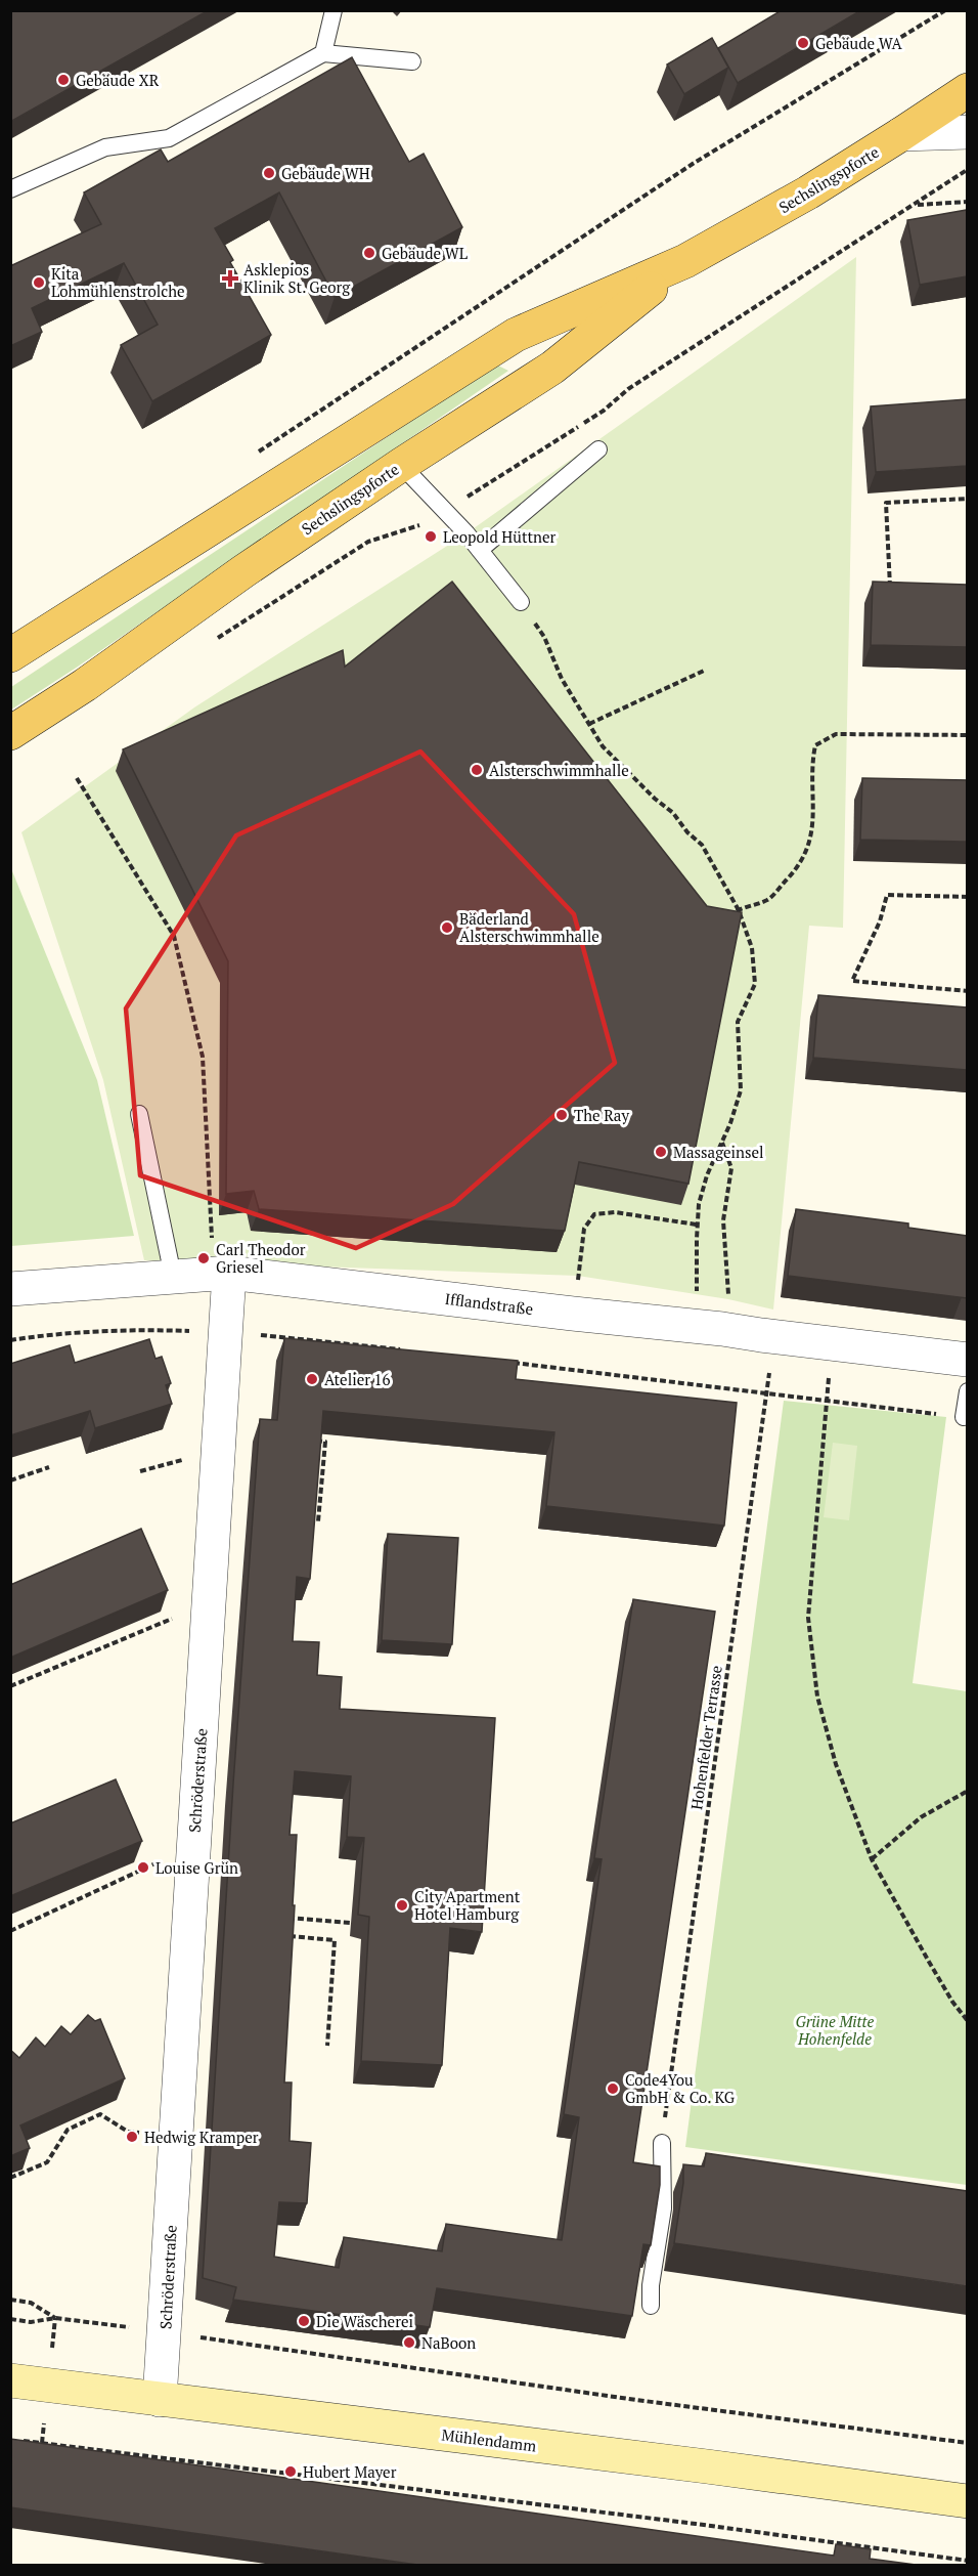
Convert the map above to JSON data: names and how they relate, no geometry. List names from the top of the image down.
{
  "streets": {
    "main road": ["Sechslingspforte", "Mühlendamm"],
    "street": ["Ifflandstraße", "Schröderstraße"],
    "path": ["Hohenfelder Terrasse"]
  },
  "crossings": [
    ["Ifflandstraße", "Hohenfelder Terrasse"],
    ["Ifflandstraße", "Schröderstraße"],
    ["Schröderstraße", "Mühlendamm"]
  ],
  "parks": ["Grüne Mitte Hohenfelde"],
  "places": {
    "other": [
      "Gebäude WA",
      "Gebäude XR",
      "Gebäude WH",
      "Gebäude WL",
      "Kita Lohmühlenstrolche",
      "Leopold Hüttner",
      "Alsterschwimmhalle",
      "Bäderland Alsterschwimmhalle",
      "The Ray",
      "Massageinsel",
      "Carl Theodor Griesel",
      "Atelier 16",
      "Louise Grün",
      "City Apartment Hotel Hamburg",
      "Code4You GmbH & Co. KG",
      "Hedwig Kramper",
      "Die Wäscherei",
      "NaBoon",
      "Hubert Mayer"
    ],
    "health": ["Asklepios Klinik St. Georg"]
  }
}
